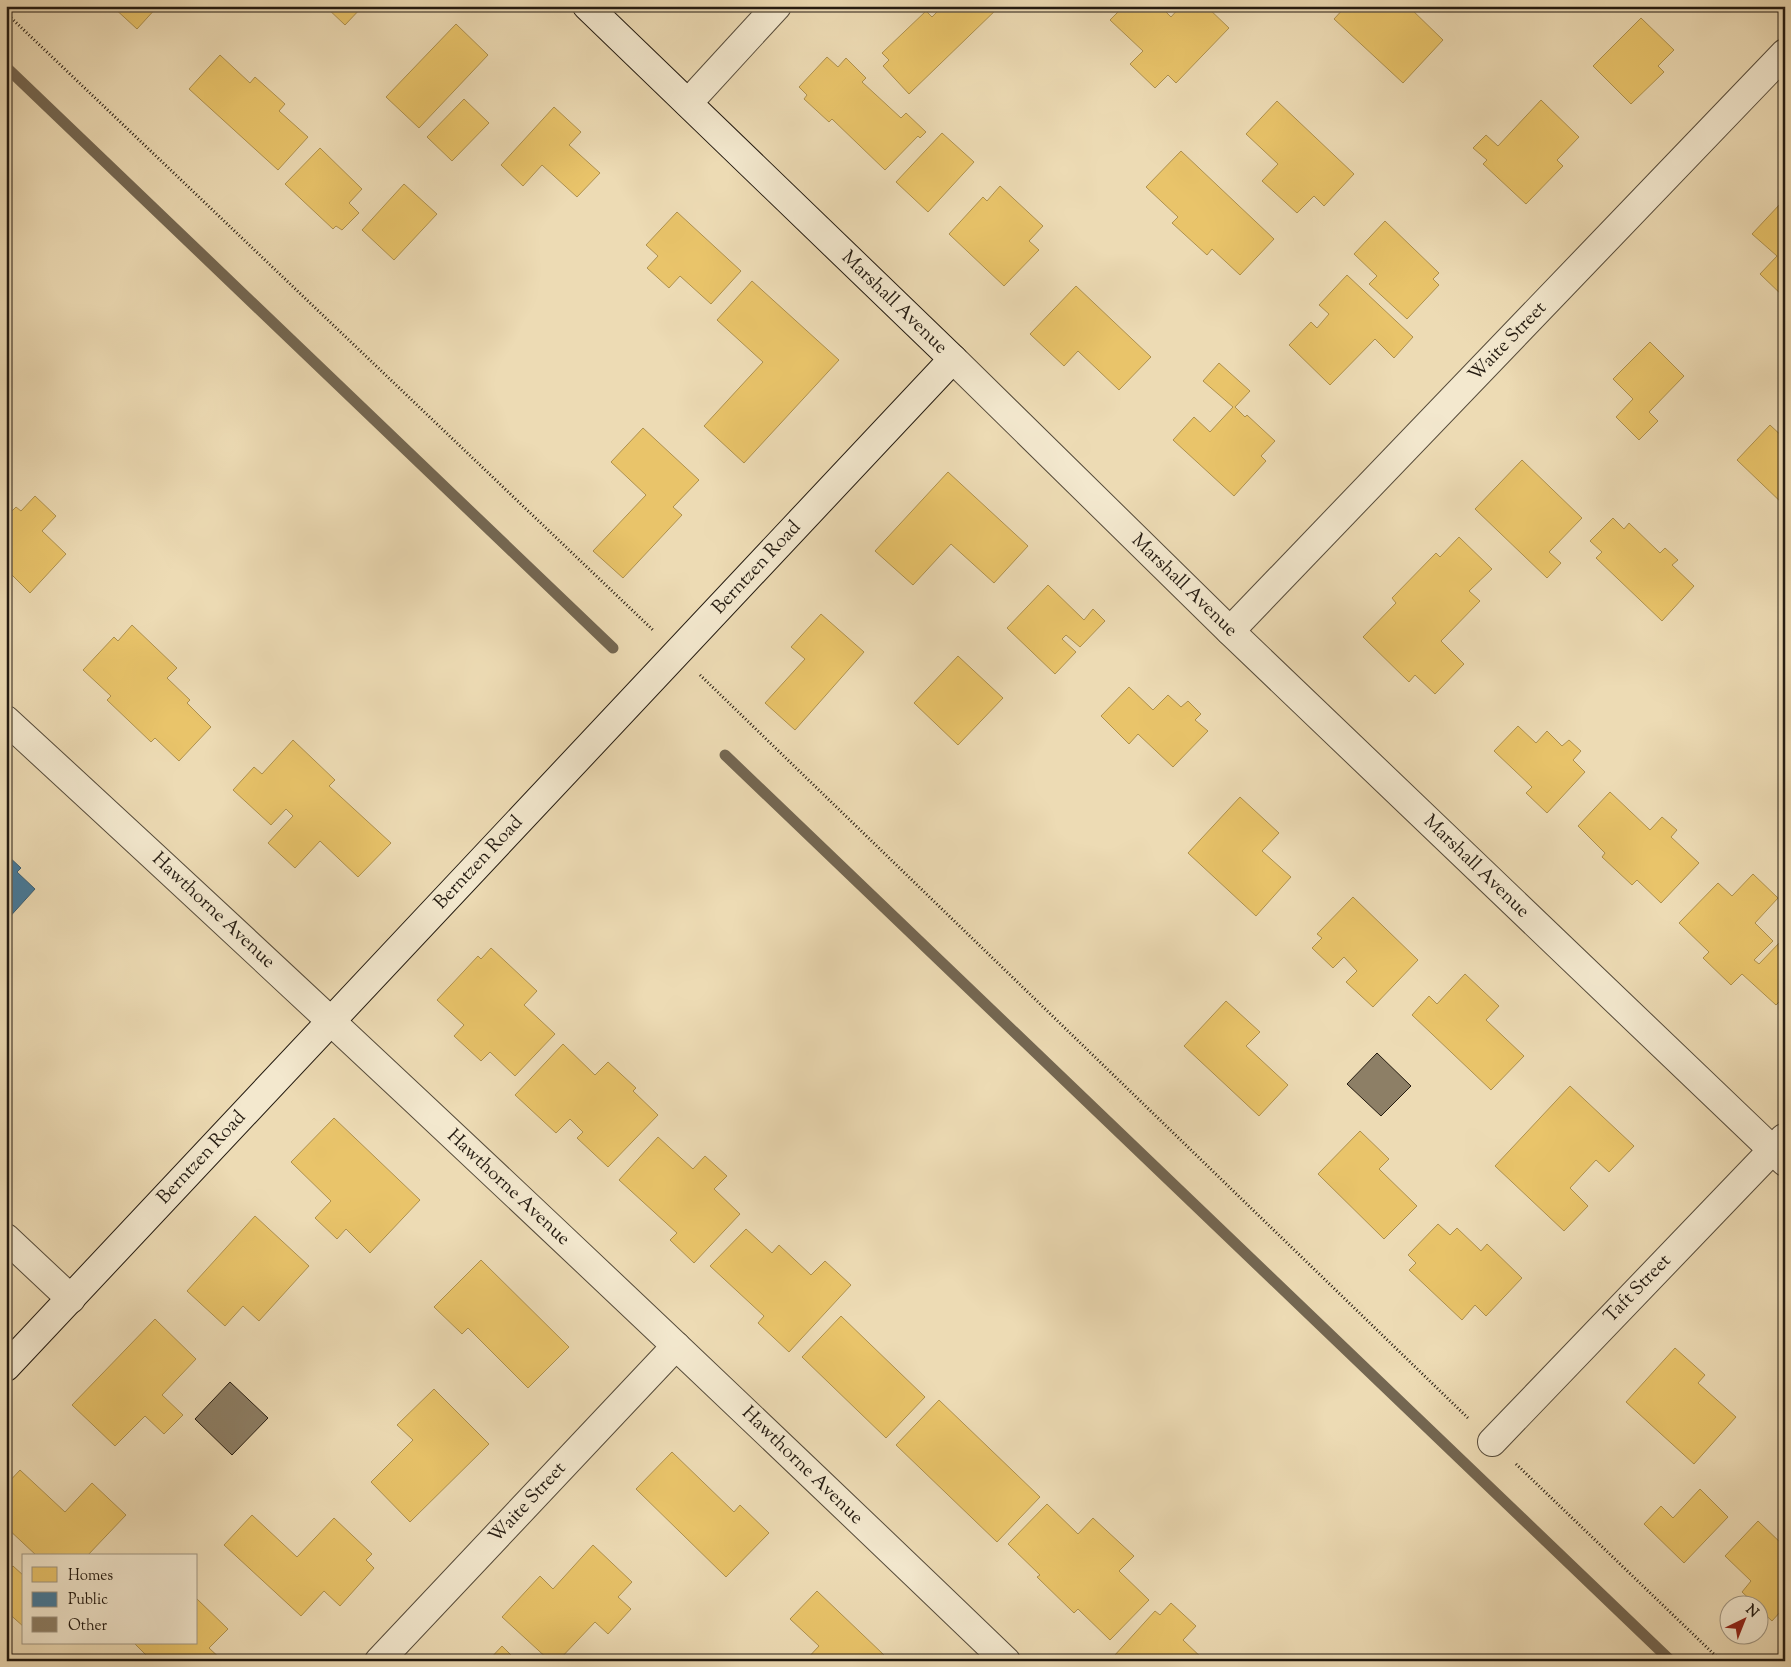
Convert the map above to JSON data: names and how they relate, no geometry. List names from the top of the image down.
{
  "streets": {
    "street": [
      "Marshall Avenue",
      "Waite Street",
      "Berntzen Road",
      "Hawthorne Avenue",
      "Taft Street"
    ]
  },
  "crossings": [
    ["Marshall Avenue", "Waite Street"],
    ["Marshall Avenue", "Berntzen Road"],
    ["Marshall Avenue", "Taft Street"],
    ["Waite Street", "Hawthorne Avenue"],
    ["Berntzen Road", "Hawthorne Avenue"]
  ],
  "legend": ["Homes", "Public", "Other"],
  "north": "top right"
}
